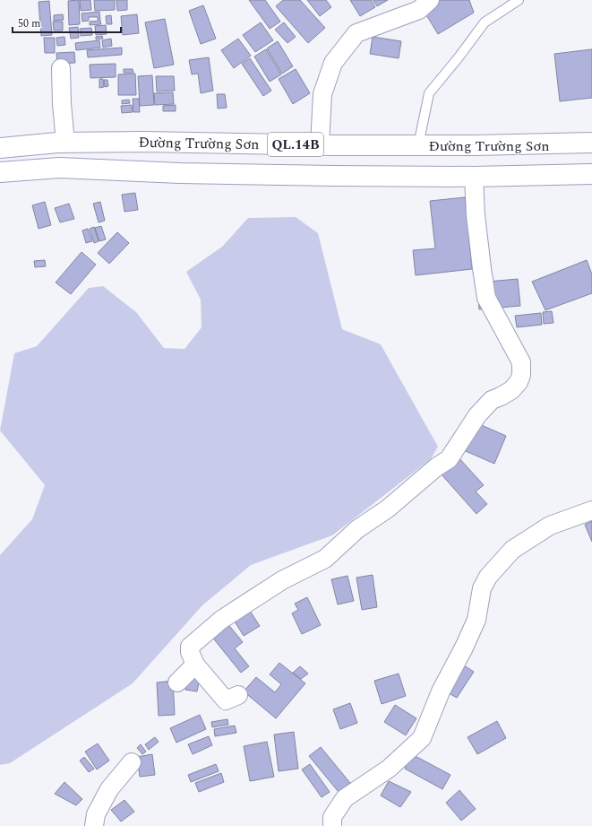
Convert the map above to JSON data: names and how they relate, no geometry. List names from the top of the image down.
{
  "streets": {
    "highway": ["Đường Trường Sơn", "QL.14B"]
  },
  "scale_bar": "50 m"
}
